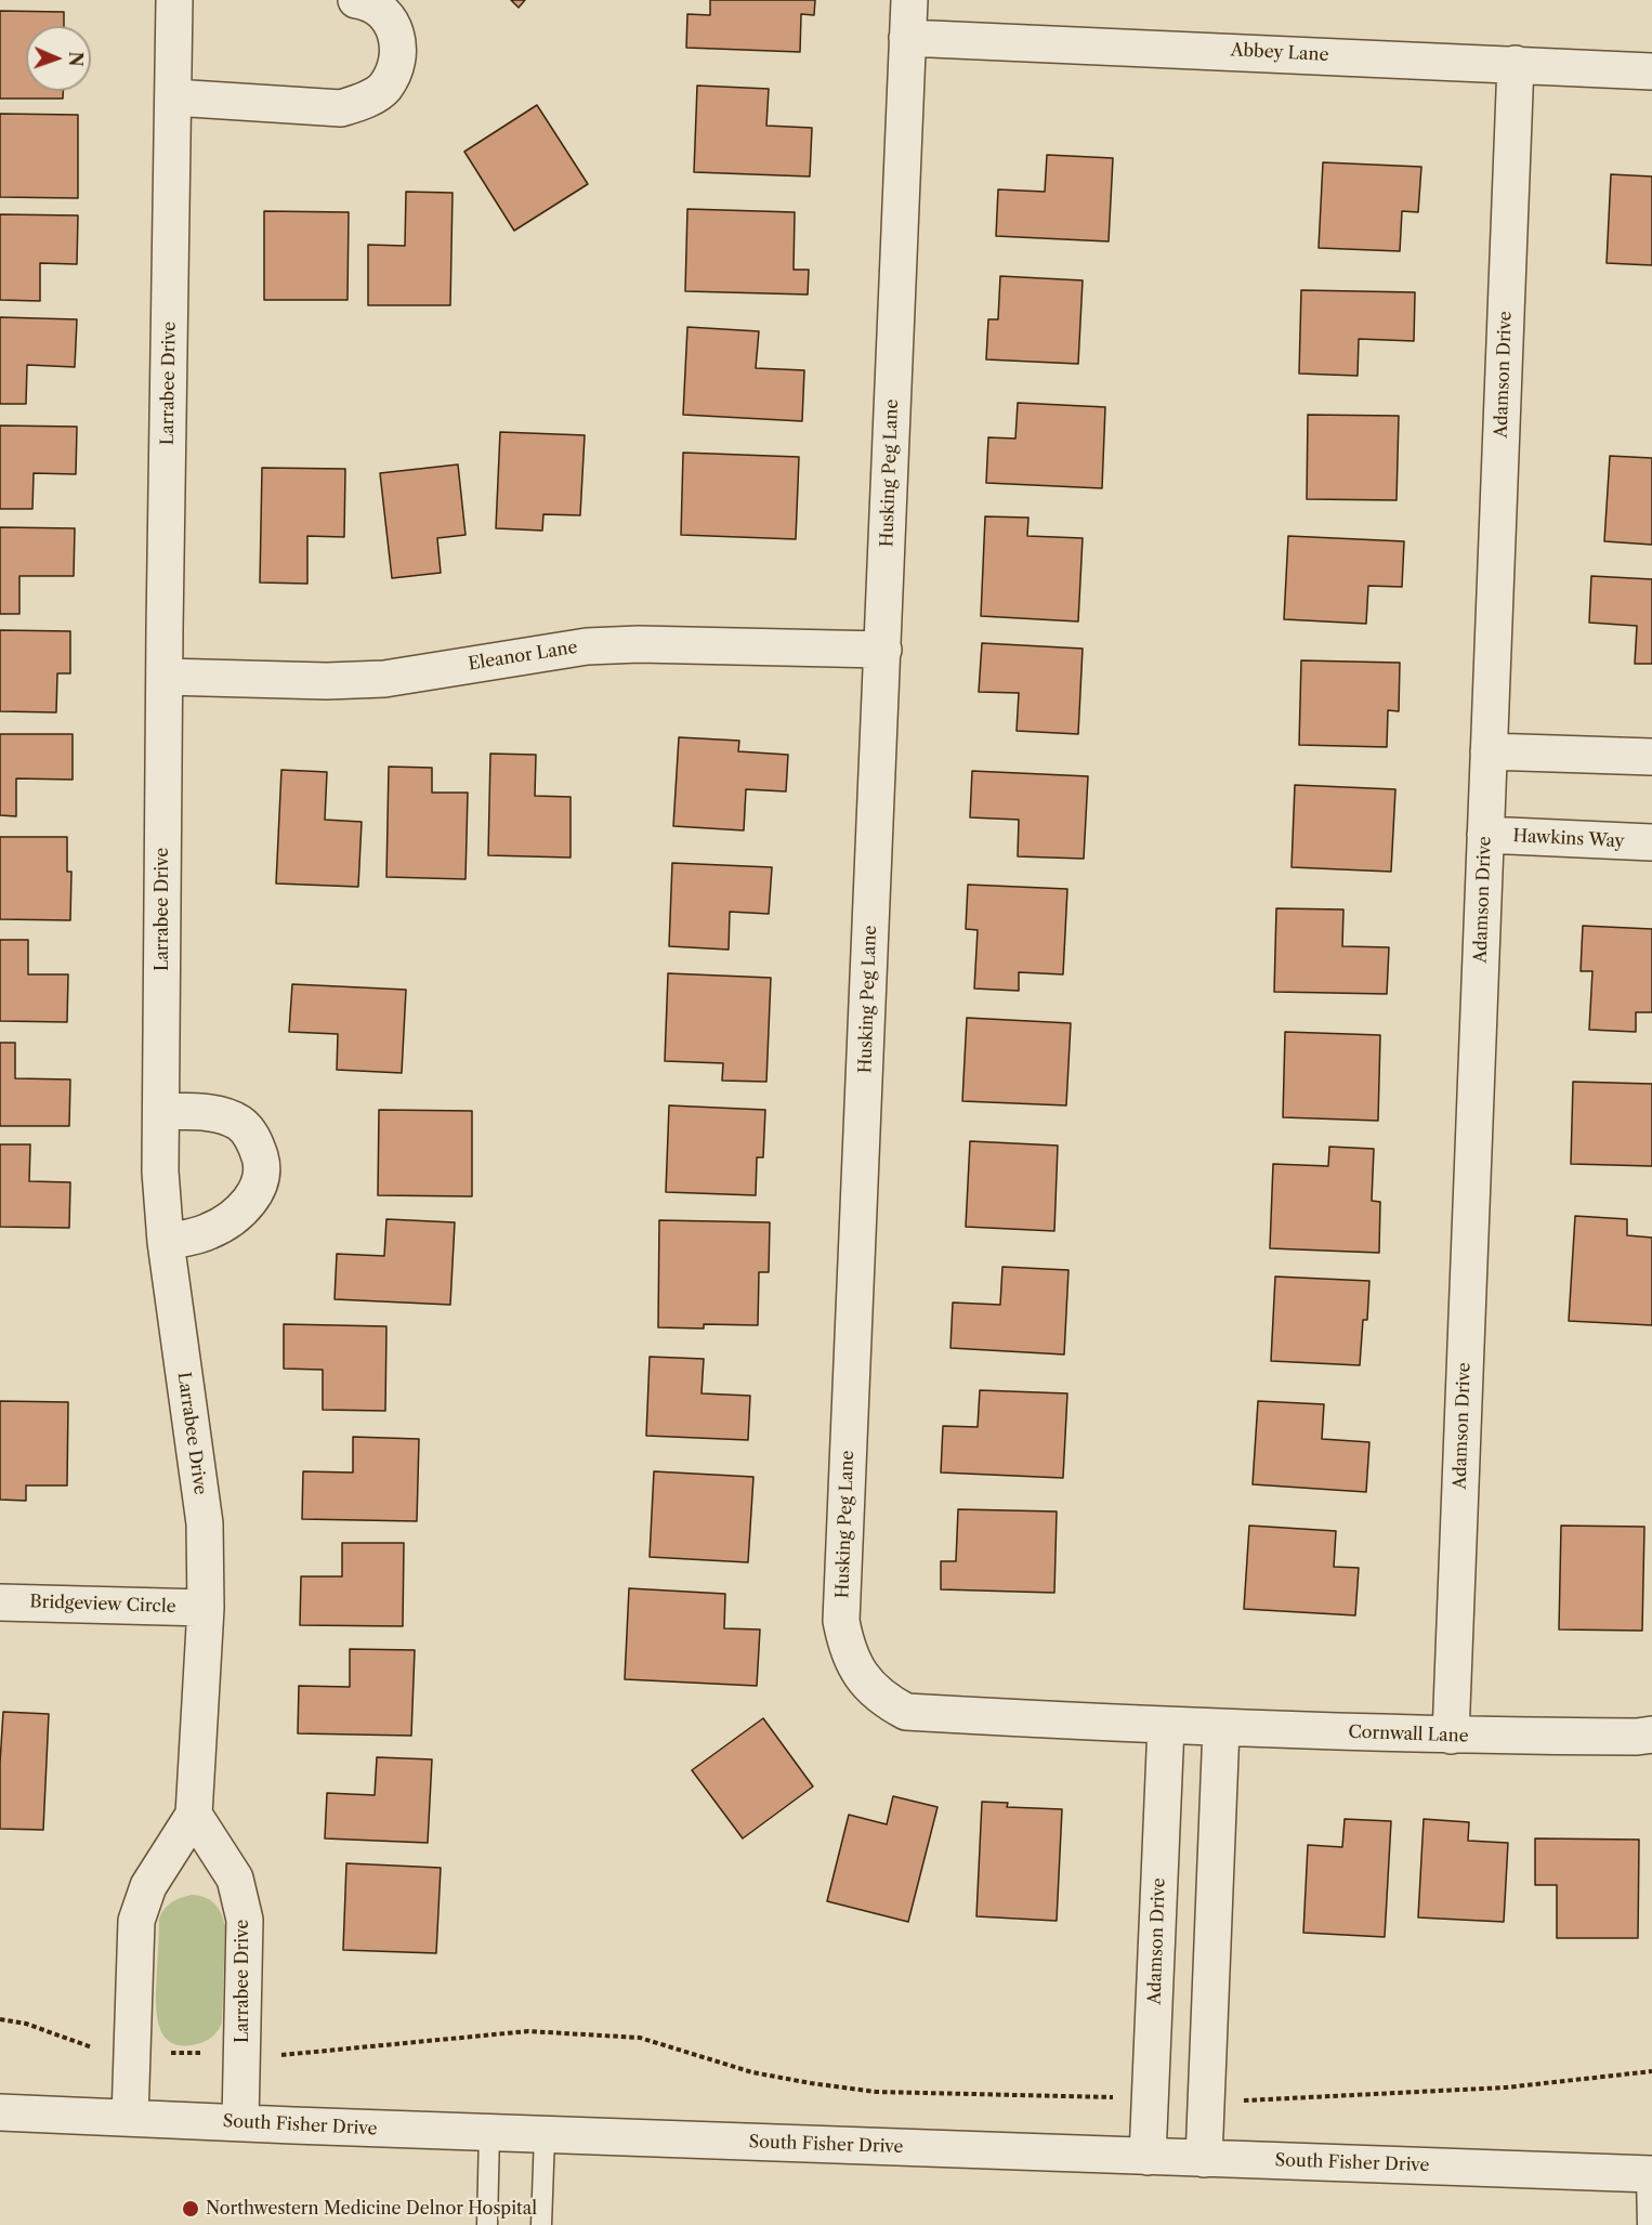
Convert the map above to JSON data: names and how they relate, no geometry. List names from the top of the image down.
{
  "streets": {
    "street": [
      "Abbey Lane",
      "Adamson Drive",
      "Larrabee Drive",
      "Husking Peg Lane",
      "Eleanor Lane",
      "Hawkins Way",
      "Bridgeview Circle",
      "Cornwall Lane",
      "South Fisher Drive"
    ]
  },
  "crossings": [
    ["Abbey Lane", "Adamson Drive"],
    ["Abbey Lane", "Husking Peg Lane"],
    ["Adamson Drive", "Husking Peg Lane"],
    ["Adamson Drive", "Hawkins Way"],
    ["Adamson Drive", "Cornwall Lane"],
    ["Adamson Drive", "South Fisher Drive"],
    ["Larrabee Drive", "Eleanor Lane"],
    ["Larrabee Drive", "Bridgeview Circle"],
    ["Larrabee Drive", "South Fisher Drive"],
    ["Husking Peg Lane", "Eleanor Lane"],
    ["Husking Peg Lane", "Cornwall Lane"]
  ],
  "places": ["Northwestern Medicine Delnor Hospital"],
  "north": "right"
}
